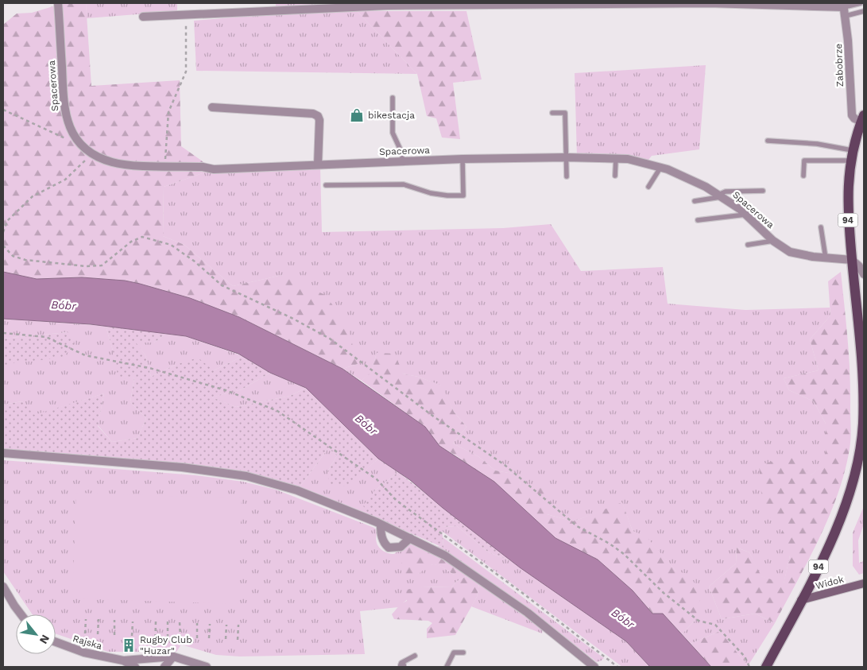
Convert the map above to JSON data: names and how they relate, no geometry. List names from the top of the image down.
{
  "streets": {
    "main road": ["94", "Widok"],
    "street": ["Zabobrze", "Spacerowa", "Rajska"]
  },
  "crossings": [
    ["Zabobrze", "94"],
    ["Spacerowa", "94"],
    ["94", "Widok"]
  ],
  "water": ["Bóbr"],
  "places": {
    "shop": ["bikestacja"],
    "building": ["Rugby Club \"Huzar\""]
  },
  "north": "bottom right"
}
